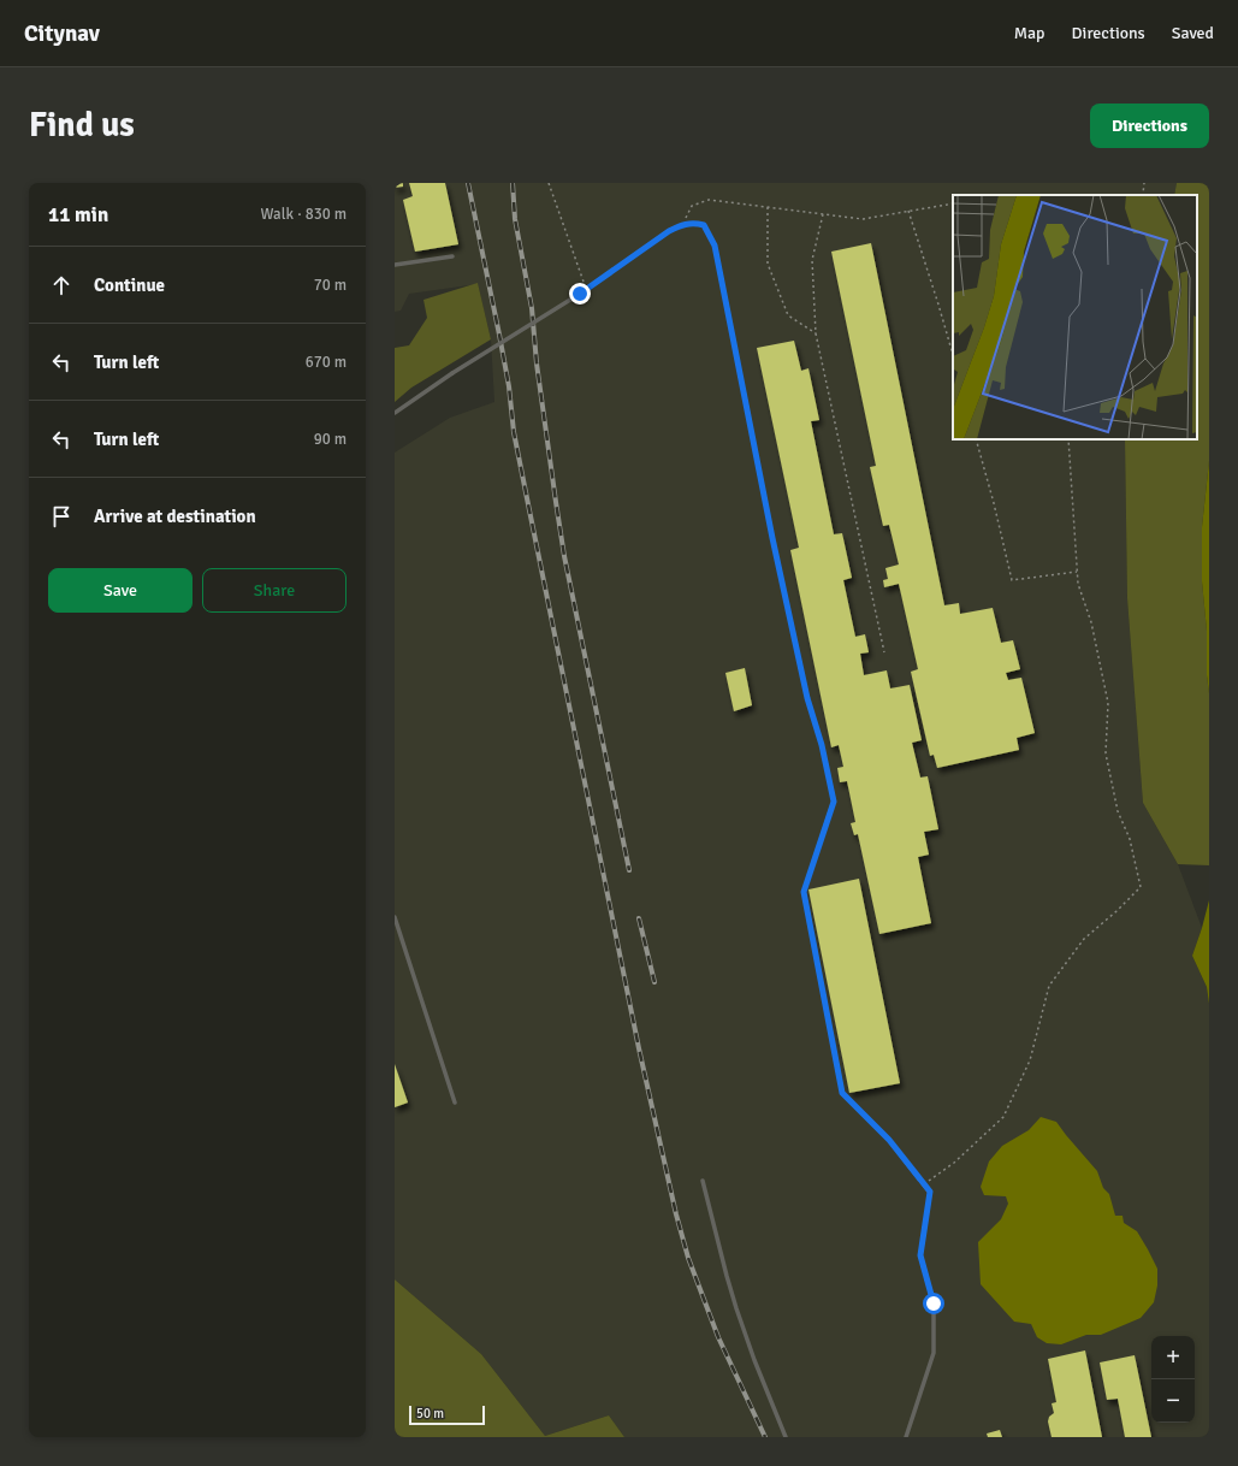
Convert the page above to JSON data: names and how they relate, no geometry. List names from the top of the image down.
{
  "scale_bar": "50 m",
  "page": {
    "header": "Citynav",
    "nav": ["Map", "Directions", "Saved"],
    "buttons": [
      "Directions",
      ["Save", "Share"]
    ],
    "title": "Find us",
    "heading": ["11 min", "Walk · 830 m"],
    "list": [
      ["Continue", "70 m"],
      ["Turn left", "670 m"],
      ["Turn left", "90 m"],
      "Arrive at destination"
    ],
    "map_buttons": ["+", "−"],
    "scale": "50 m"
  }
}
